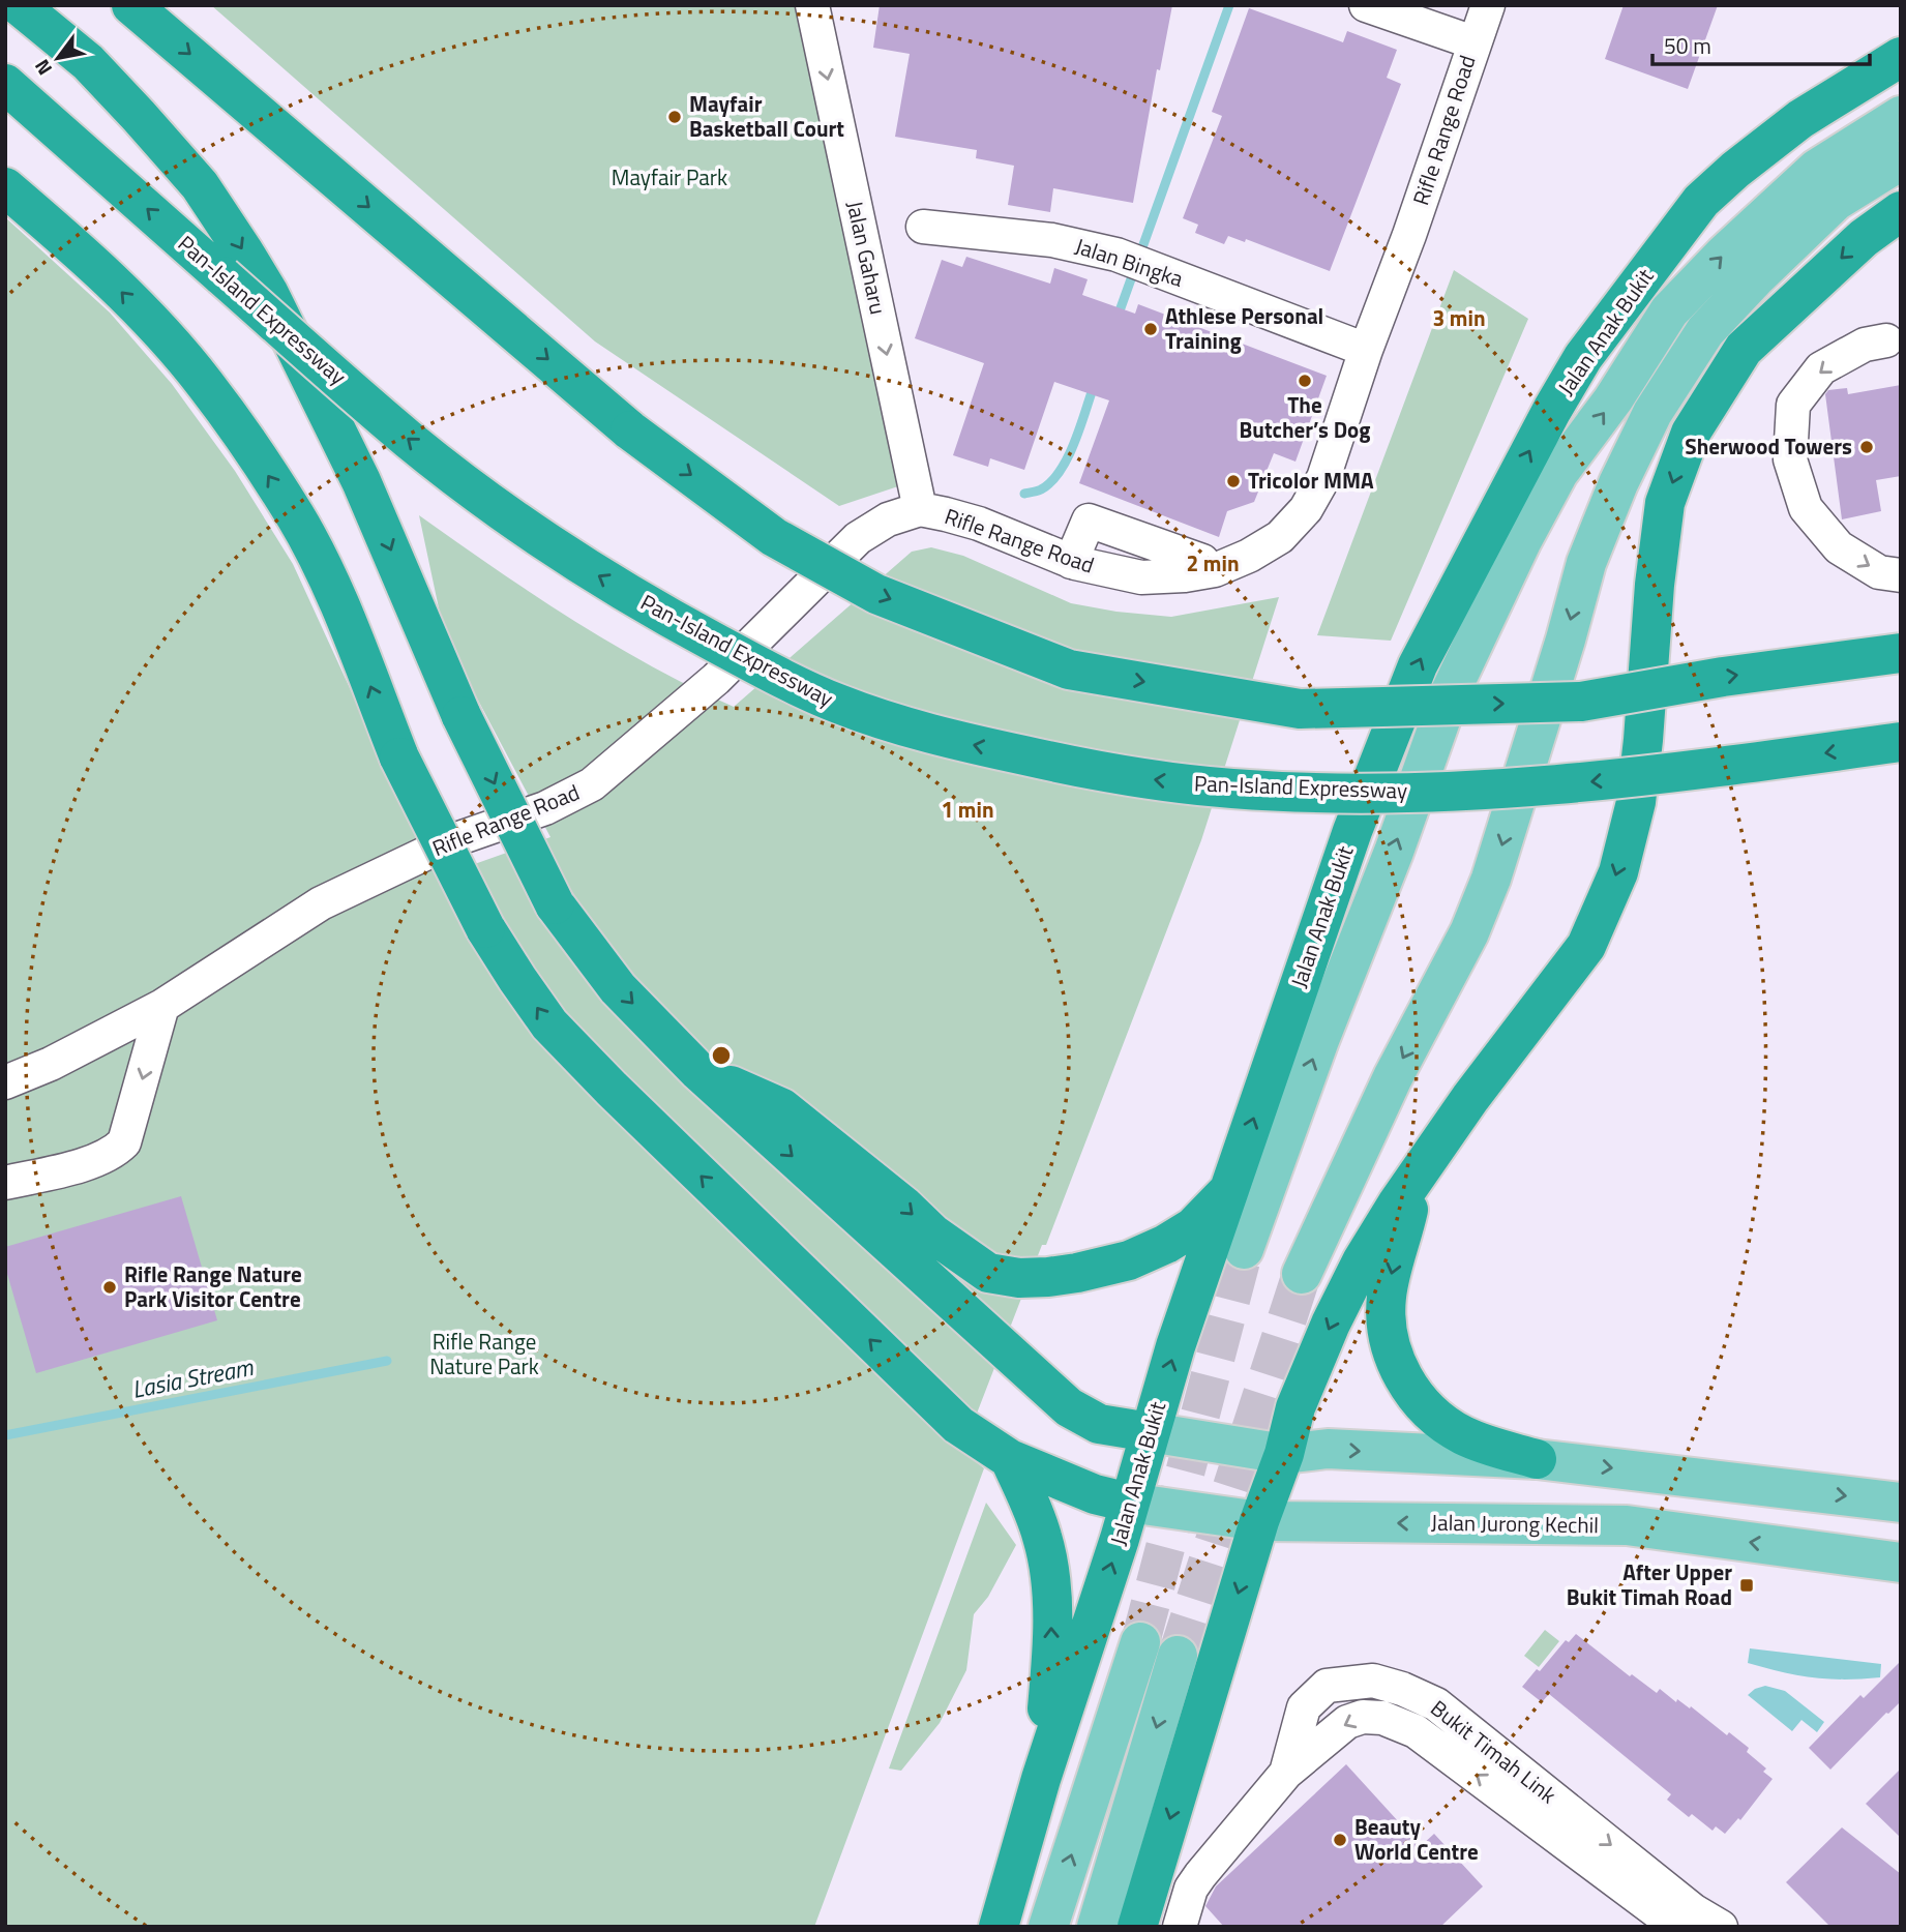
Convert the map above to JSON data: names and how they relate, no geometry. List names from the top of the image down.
{
  "streets": {
    "highway": ["Pan-Island Expressway", "Jalan Anak Bukit"],
    "main road": ["Jalan Jurong Kechil"],
    "street": [
      "Rifle Range Road",
      "Jalan Gaharu",
      "Jalan Bingka",
      "Bukit Timah Link"
    ]
  },
  "crossings": [
    ["Rifle Range Road", "Jalan Gaharu"],
    ["Rifle Range Road", "Jalan Bingka"],
    ["Jalan Anak Bukit", "Jalan Jurong Kechil"]
  ],
  "one_way": ["Jalan Gaharu"],
  "water": ["Lasia Stream"],
  "parks": ["Mayfair Park", "Rifle Range Nature Park"],
  "places": {
    "other": [
      "Mayfair Basketball Court",
      "Athlese Personal Training",
      "The Butcher’s Dog",
      "Sherwood Towers",
      "Tricolor MMA",
      "Rifle Range Nature Park Visitor Centre",
      "Beauty World Centre"
    ],
    "transit": ["After Upper Bukit Timah Road"]
  },
  "scale_bar": "50 m",
  "north": "bottom left",
  "rings": ["3 min", "2 min", "1 min"]
}
